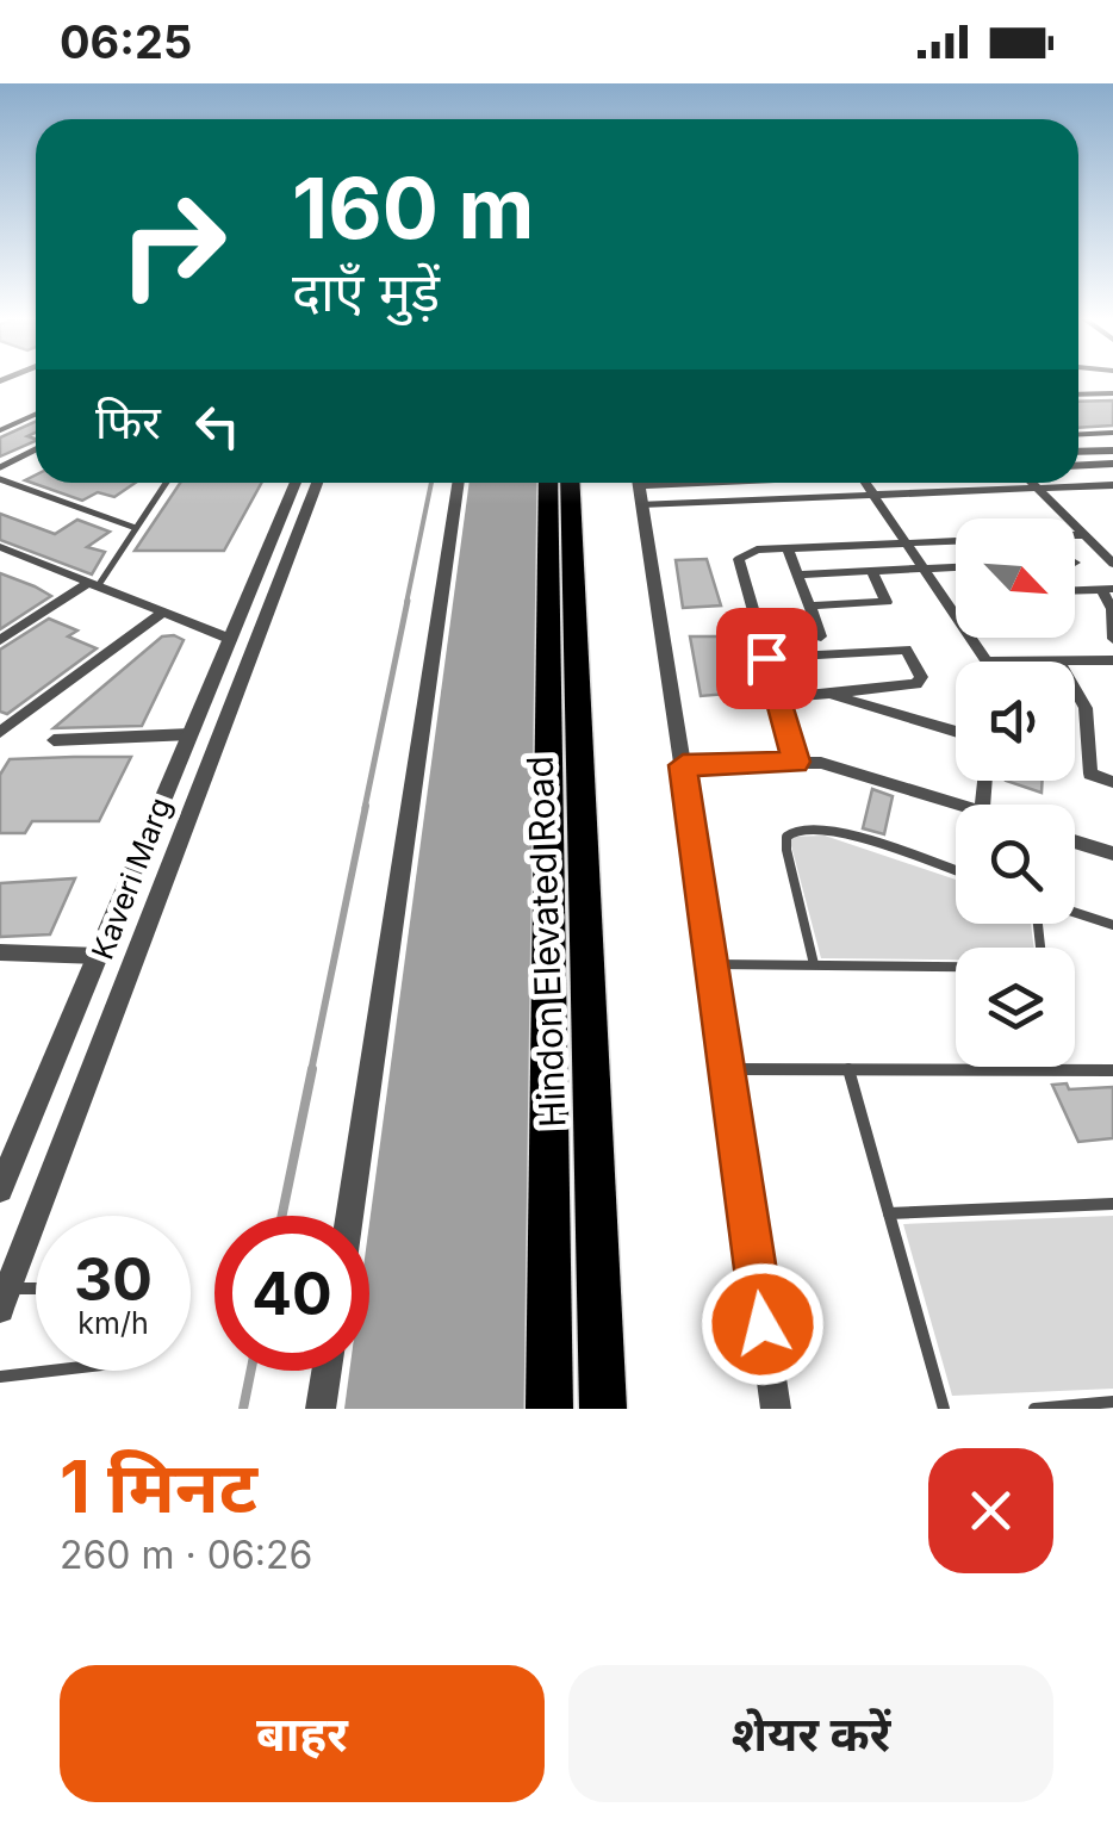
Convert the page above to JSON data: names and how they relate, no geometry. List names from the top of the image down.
{
  "streets": {
    "highway": ["Hindon Elevated Road"],
    "street": ["Kaveri Marg"]
  },
  "north": "bottom right",
  "page": {
    "status": "06:25",
    "turn": ["160 m", "दाएँ मुड़ें"],
    "then": "फिर",
    "speed": "30 km/h",
    "limit": "40",
    "heading": ["1 मिनट", "260 m · 06:26"],
    "buttons": ["बाहर", "शेयर करें"]
  }
}
